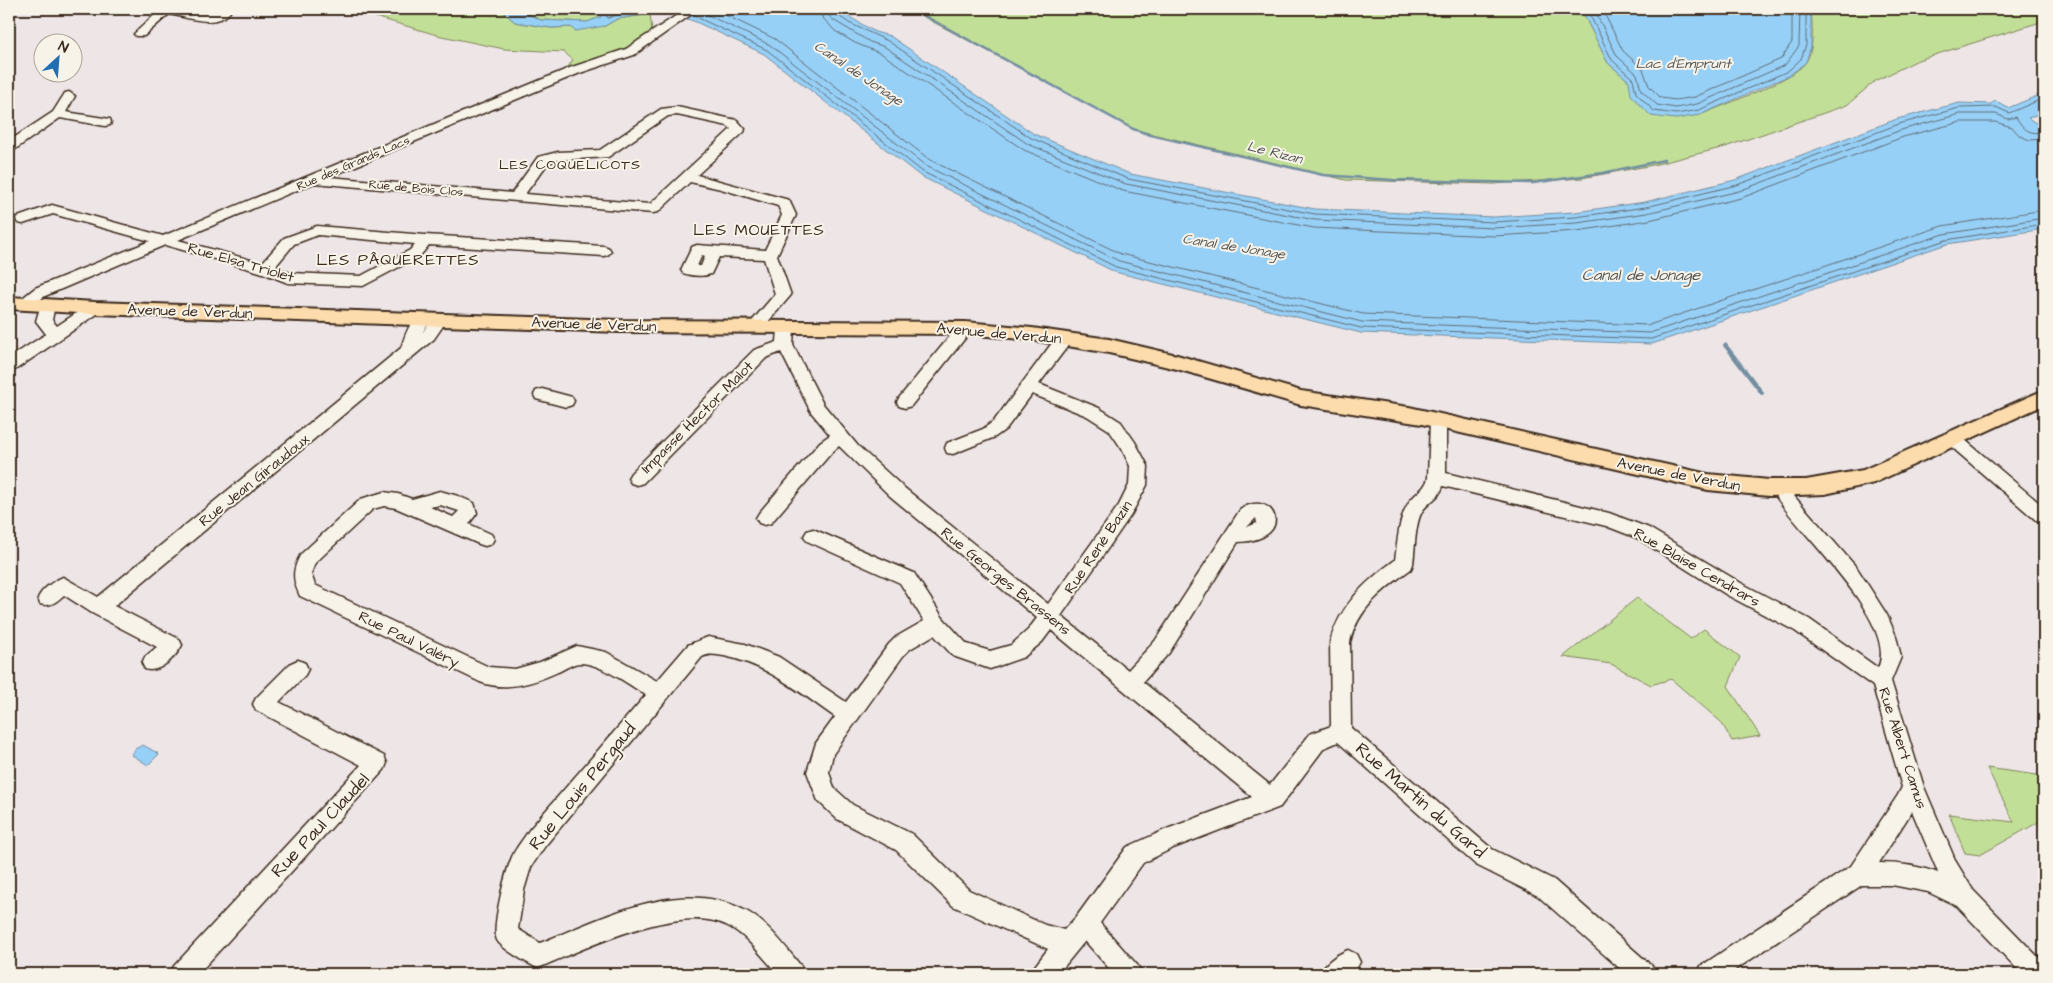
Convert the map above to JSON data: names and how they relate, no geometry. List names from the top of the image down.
{
  "streets": {
    "main road": ["Avenue de Verdun"],
    "street": [
      "Rue des Grands Lacs",
      "Rue de Bois Clos",
      "Rue Elsa Triolet",
      "Impasse Hector Malot",
      "Rue Jean Giraudoux",
      "Rue René Bazin",
      "Rue Blaise Cendrars",
      "Rue Georges Brassens",
      "Rue Paul Valéry",
      "Rue Albert Camus",
      "Rue Louis Pergaud",
      "Rue Martin du Gard",
      "Rue Paul Claudel"
    ]
  },
  "crossings": [
    ["Rue des Grands Lacs", "Rue de Bois Clos"],
    ["Rue des Grands Lacs", "Rue Elsa Triolet"],
    ["Rue des Grands Lacs", "Avenue de Verdun"],
    ["Avenue de Verdun", "Impasse Hector Malot"],
    ["Avenue de Verdun", "Rue Jean Giraudoux"],
    ["Avenue de Verdun", "Rue Georges Brassens"],
    ["Avenue de Verdun", "Rue Albert Camus"],
    ["Impasse Hector Malot", "Rue Georges Brassens"],
    ["Rue René Bazin", "Rue Georges Brassens"],
    ["Rue Blaise Cendrars", "Rue Albert Camus"],
    ["Rue Paul Valéry", "Rue Louis Pergaud"]
  ],
  "districts": ["LES COQUELICOTS", "LES MOUETTES", "LES PÂQUERETTES"],
  "water": ["Lac d'Emprunt", "Canal de Jonage", "Le Rizan"],
  "north": "top right"
}
